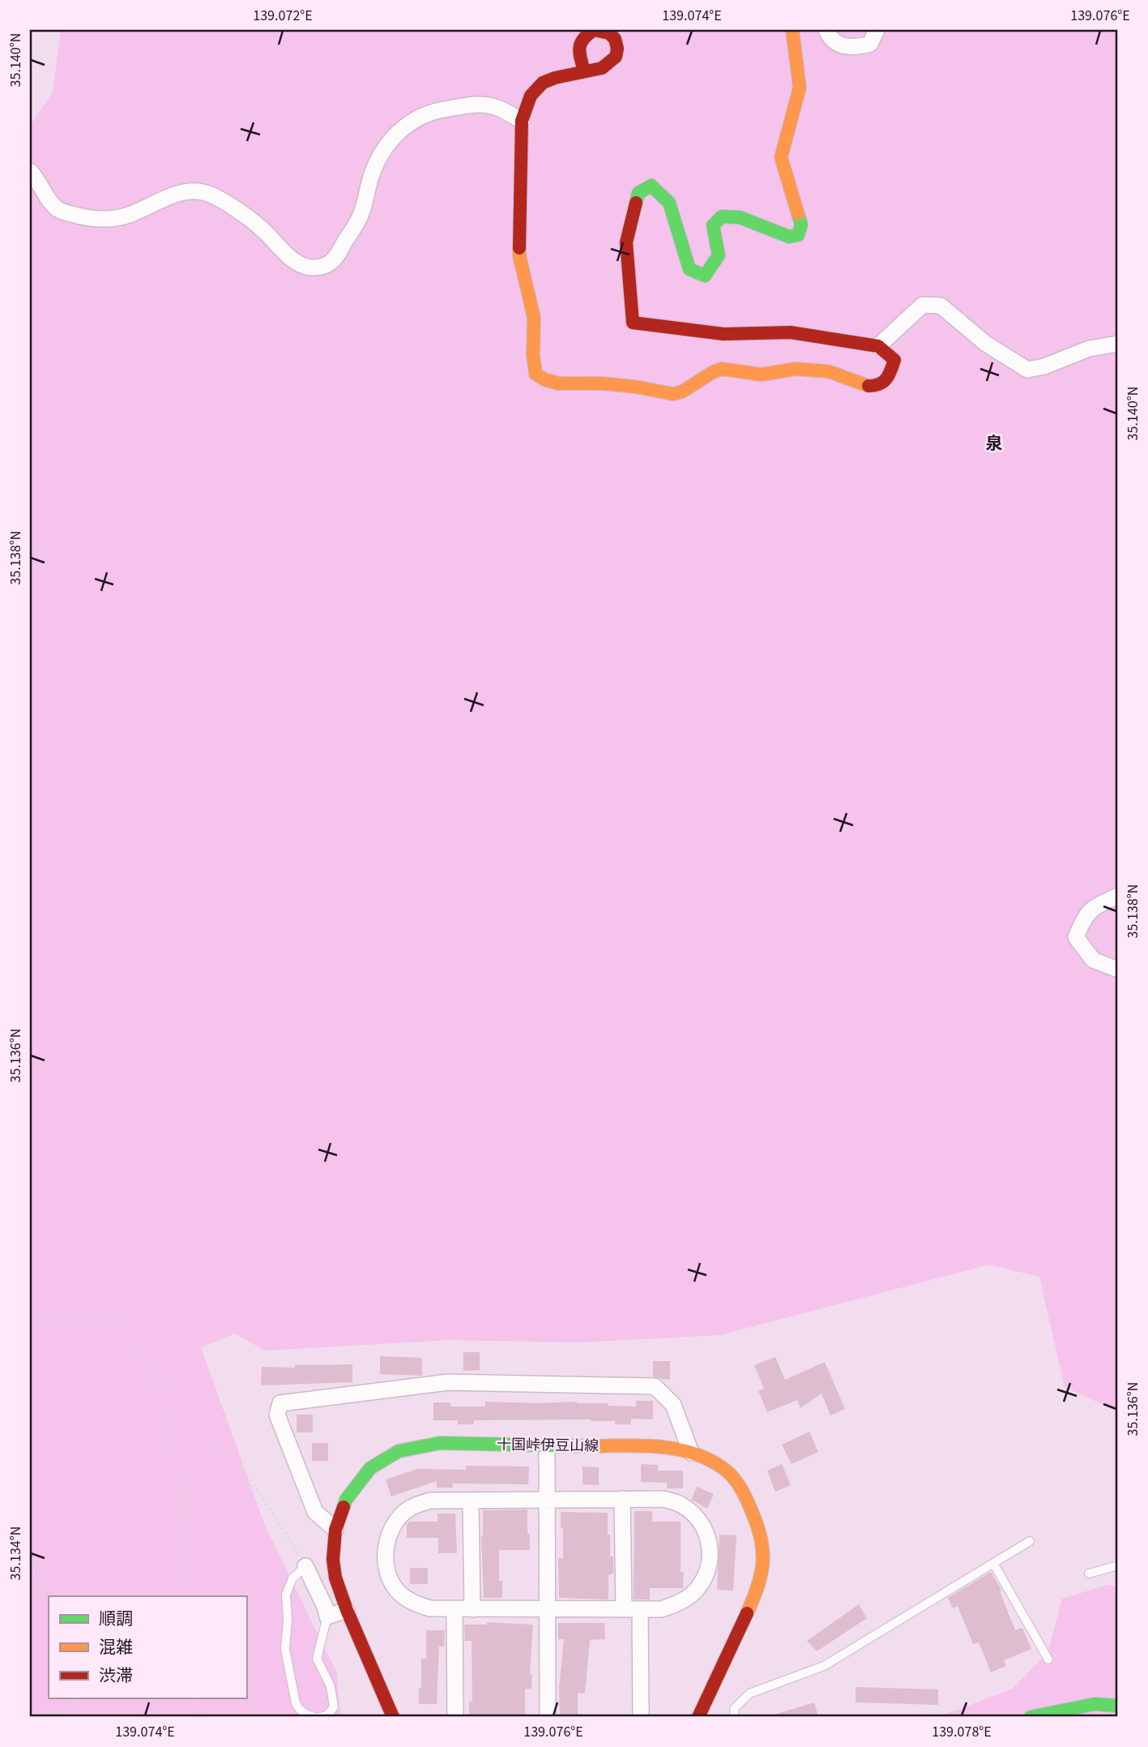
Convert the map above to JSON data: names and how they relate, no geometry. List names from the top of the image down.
{
  "streets": {
    "street": ["十国峠伊豆山線"]
  },
  "districts": ["泉"],
  "legend": ["順調", "混雑", "渋滞"],
  "coordinates": [
    "139.072°E",
    "139.074°E",
    "139.076°E",
    "35.140°N",
    "35.138°N",
    "35.136°N",
    "35.134°N",
    "139.078°E"
  ]
}
